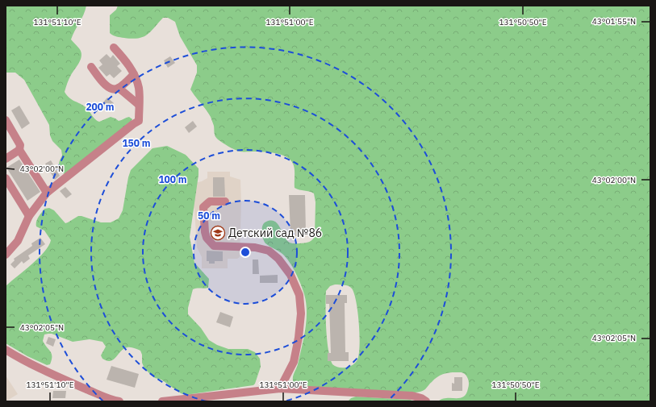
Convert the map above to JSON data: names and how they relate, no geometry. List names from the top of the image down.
{
  "places": {
    "school or university": ["Детский сад №86"]
  },
  "coordinates": [
    "43°01'55\"N",
    "131°51'10\"E",
    "131°51'00\"E",
    "131°50'50\"E",
    "43°02'00\"N",
    "43°02'05\"N"
  ],
  "rings": [
    "200 m",
    "150 m",
    "100 m",
    "50 m"
  ]
}
